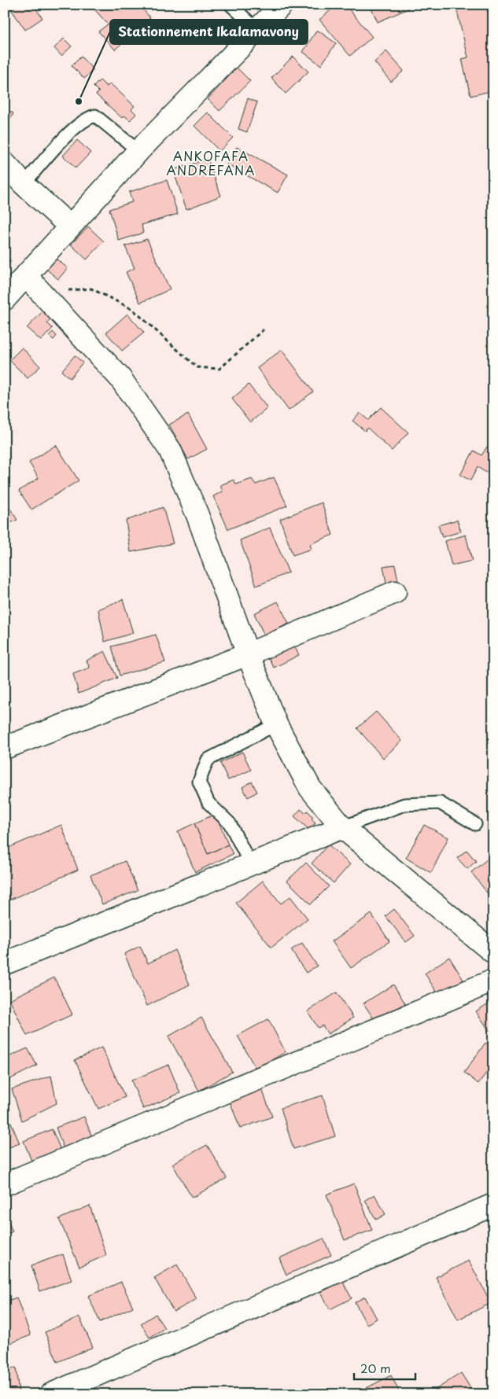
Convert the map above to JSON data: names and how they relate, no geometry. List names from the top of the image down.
{
  "districts": ["ANKOFAFA ANDREFANA"],
  "places": ["Stationnement Ikalamavony"],
  "scale_bar": "20 m"
}
